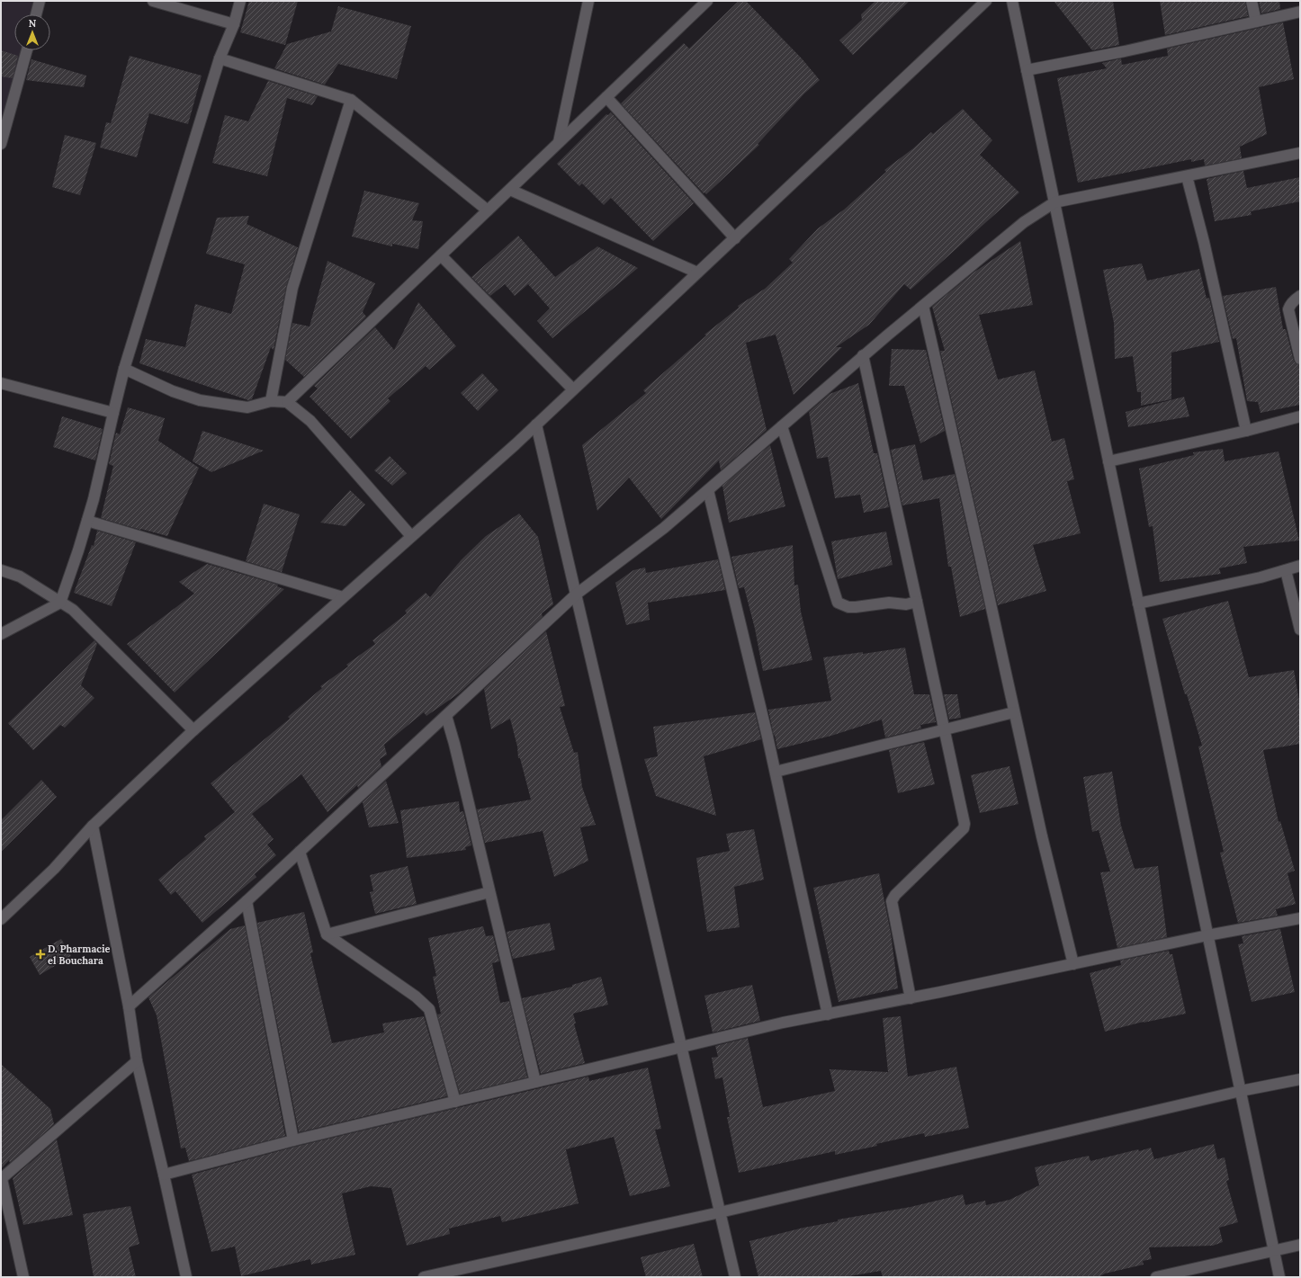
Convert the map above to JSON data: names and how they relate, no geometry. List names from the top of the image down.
{
  "places": {
    "health": ["D. Pharmacie el Bouchara"]
  },
  "north": "top"
}
